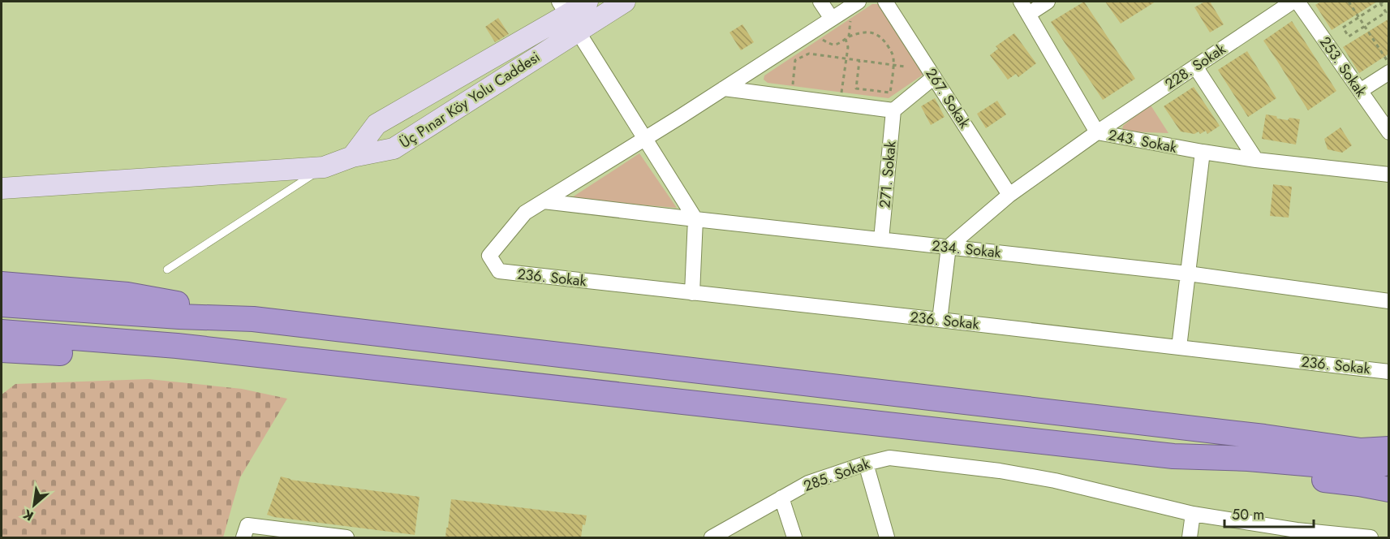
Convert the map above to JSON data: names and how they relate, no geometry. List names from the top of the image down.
{
  "streets": {
    "main road": ["Üç Pınar Köy Yolu Caddesi"],
    "street": [
      "228. Sokak",
      "253. Sokak",
      "267. Sokak",
      "243. Sokak",
      "271. Sokak",
      "234. Sokak",
      "236. Sokak",
      "285. Sokak"
    ]
  },
  "crossings": [
    ["228. Sokak", "243. Sokak"],
    ["267. Sokak", "243. Sokak"],
    ["243. Sokak", "234. Sokak"],
    ["271. Sokak", "234. Sokak"],
    ["234. Sokak", "236. Sokak"]
  ],
  "scale_bar": "50 m",
  "north": "bottom left"
}
